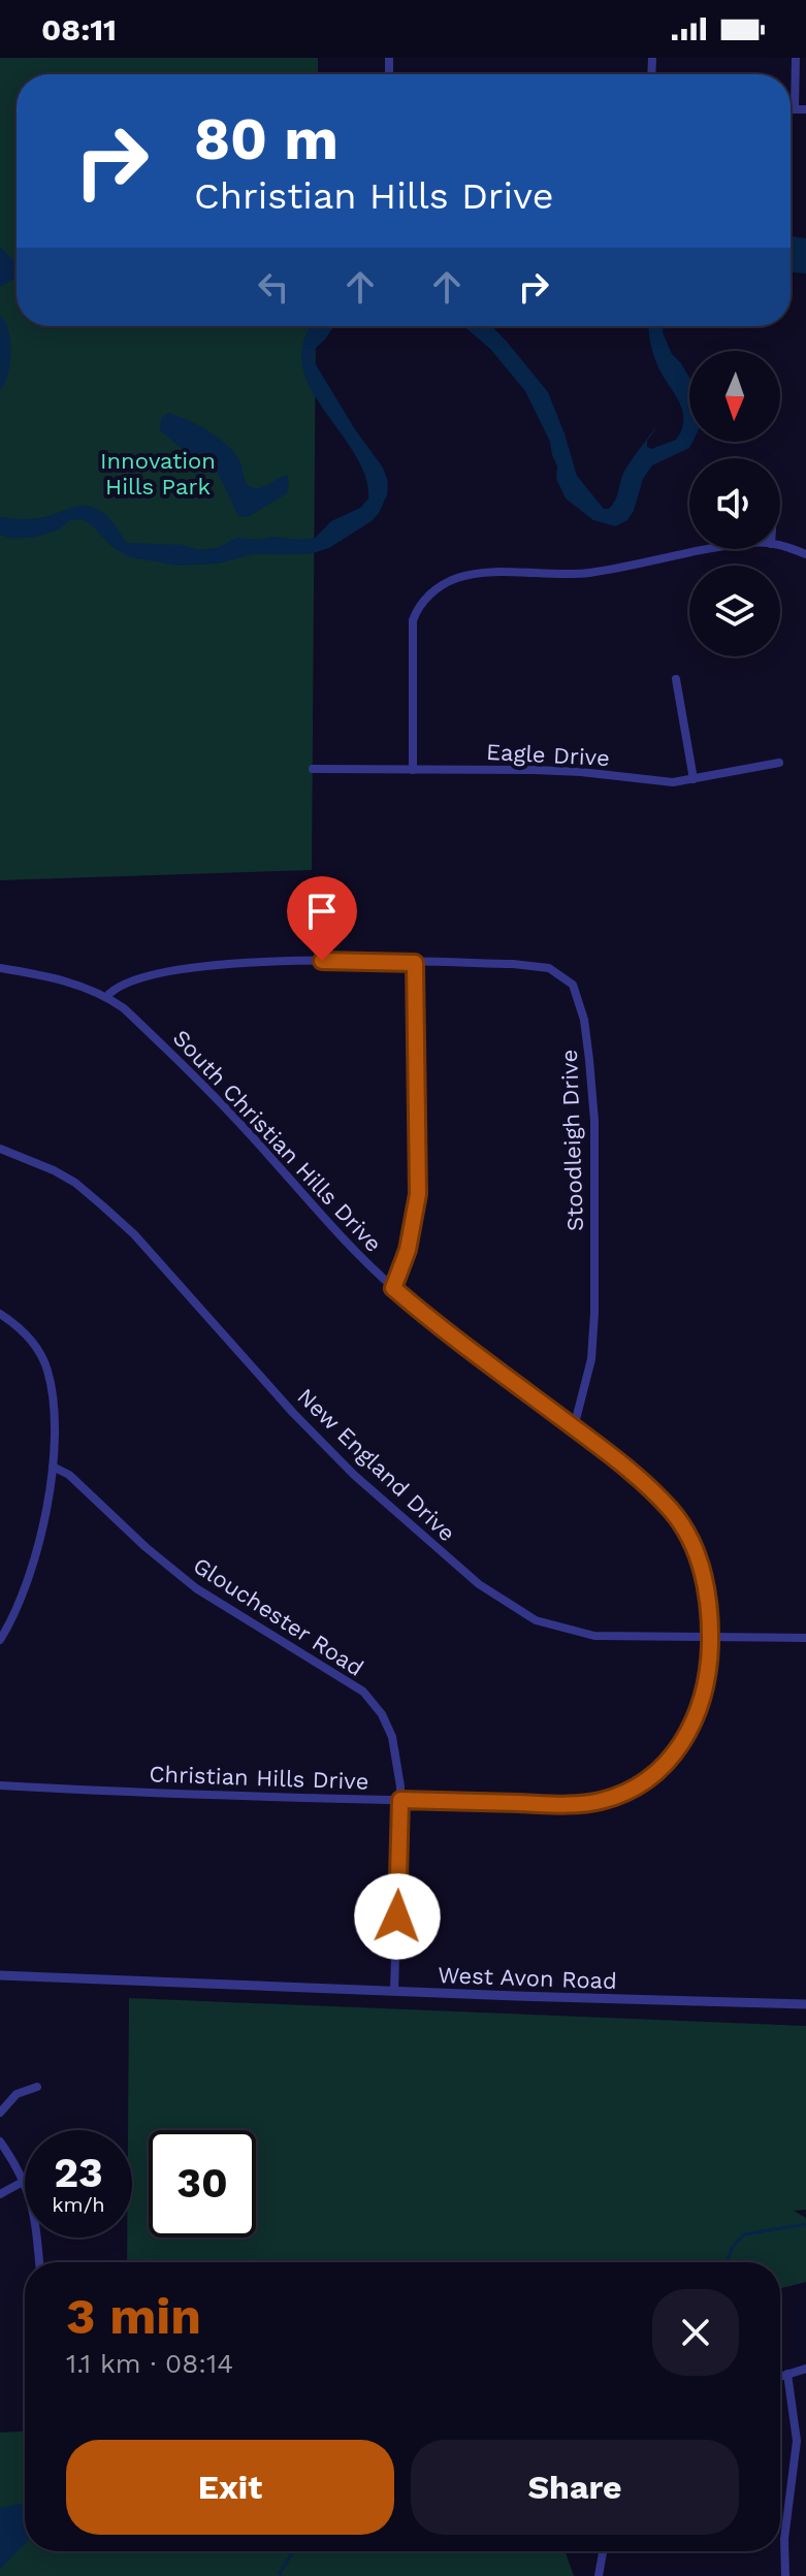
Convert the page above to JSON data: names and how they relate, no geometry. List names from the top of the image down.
{
  "streets": {
    "street": [
      "Eagle Drive",
      "South Christian Hills Drive",
      "Stoodleigh Drive",
      "New England Drive",
      "Glouchester Road",
      "Christian Hills Drive",
      "West Avon Road"
    ]
  },
  "crossings": [
    ["South Christian Hills Drive", "Stoodleigh Drive"],
    ["South Christian Hills Drive", "New England Drive"],
    ["South Christian Hills Drive", "Christian Hills Drive"],
    ["New England Drive", "Christian Hills Drive"],
    ["Glouchester Road", "Christian Hills Drive"],
    ["Glouchester Road", "West Avon Road"]
  ],
  "parks": ["Innovation Hills Park"],
  "north": "bottom",
  "page": {
    "status": "08:11",
    "turn": ["80 m", "Christian Hills Drive"],
    "speed": "23 km/h",
    "limit": "30",
    "heading": ["3 min", "1.1 km · 08:14"],
    "buttons": ["Exit", "Share"]
  }
}
